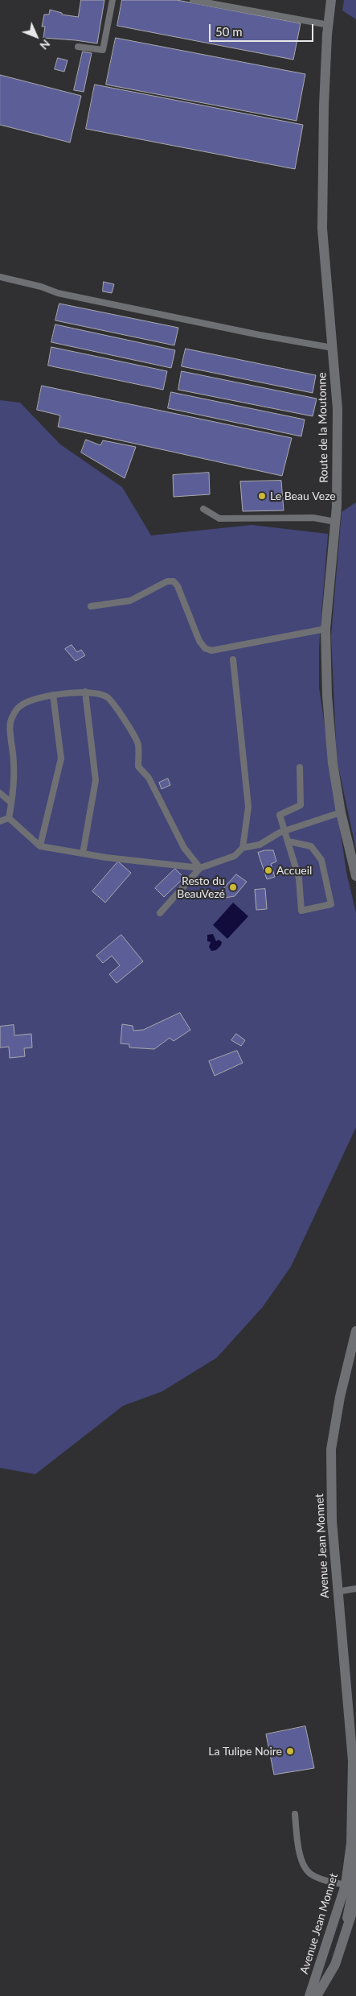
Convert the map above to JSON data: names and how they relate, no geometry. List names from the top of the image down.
{
  "streets": {
    "main road": ["Route de la Moutonne", "Avenue Jean Monnet"]
  },
  "places": [
    "Le Beau Veze",
    "Accueil",
    "Resto du BeauVezé",
    "La Tulipe Noire"
  ],
  "scale_bar": "50 m",
  "north": "bottom right"
}
